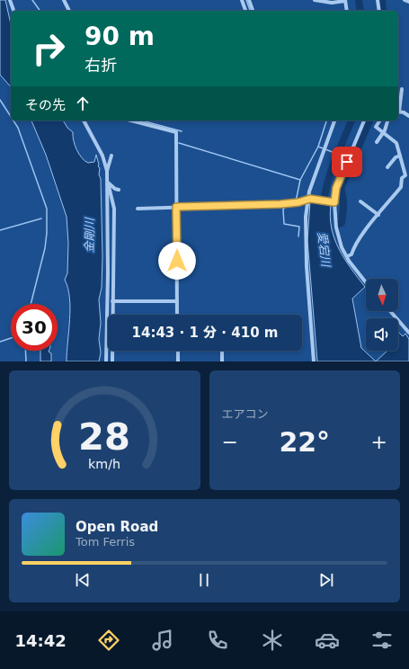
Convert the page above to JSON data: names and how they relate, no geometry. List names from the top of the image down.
{
  "water": ["金剛川", "愛宕川"],
  "north": "bottom",
  "page": {
    "turn": ["90 m", "右折"],
    "then": "その先",
    "limit": "30",
    "trip": "14:43 · 1 分 · 410 m",
    "tile": "エアコン",
    "heat": ["−", "22°", "+"],
    "song": ["Open Road", "Tom Ferris"],
    "tabs": "14:42",
    "gauge": ["28", "km/h"]
  }
}
